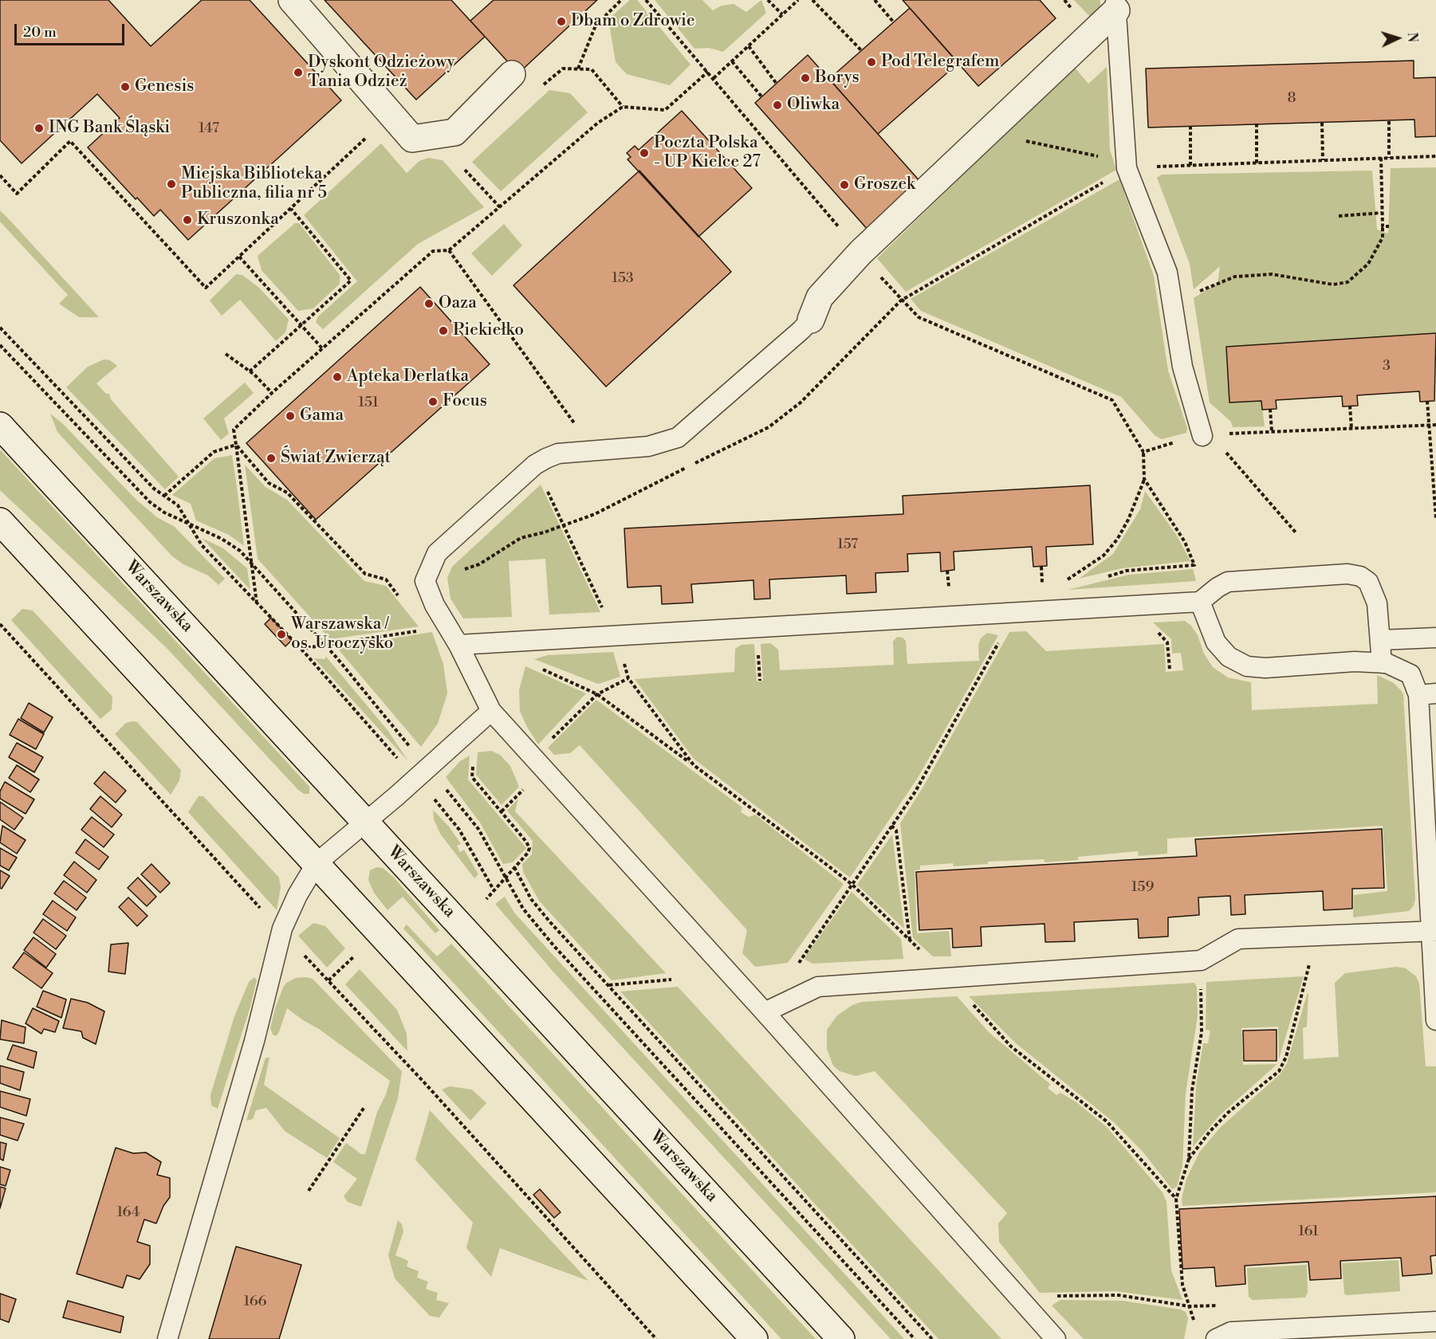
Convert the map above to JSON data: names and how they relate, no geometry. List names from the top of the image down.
{
  "streets": {
    "main road": ["Warszawska"]
  },
  "places": [
    "Dbam o Zdrowie",
    "Pod Telegrafem",
    "Dyskont Odzieżowy Tania Odzież",
    "Borys",
    "Genesis",
    "Oliwka",
    "ING Bank Śląski",
    "Poczta Polska - UP Kielce 27",
    "Miejska Biblioteka Publiczna, filia nr 5",
    "Groszek",
    "Kruszonka",
    "Oaza",
    "Piekiełko",
    "Apteka Derlatka",
    "Focus",
    "Gama",
    "Świat Zwierząt",
    "Warszawska / os. Uroczysko"
  ],
  "house_numbers": [
    "8",
    "147",
    "153",
    "3",
    "151",
    "157",
    "159",
    "164",
    "161",
    "166"
  ],
  "scale_bar": "20 m",
  "north": "right"
}
